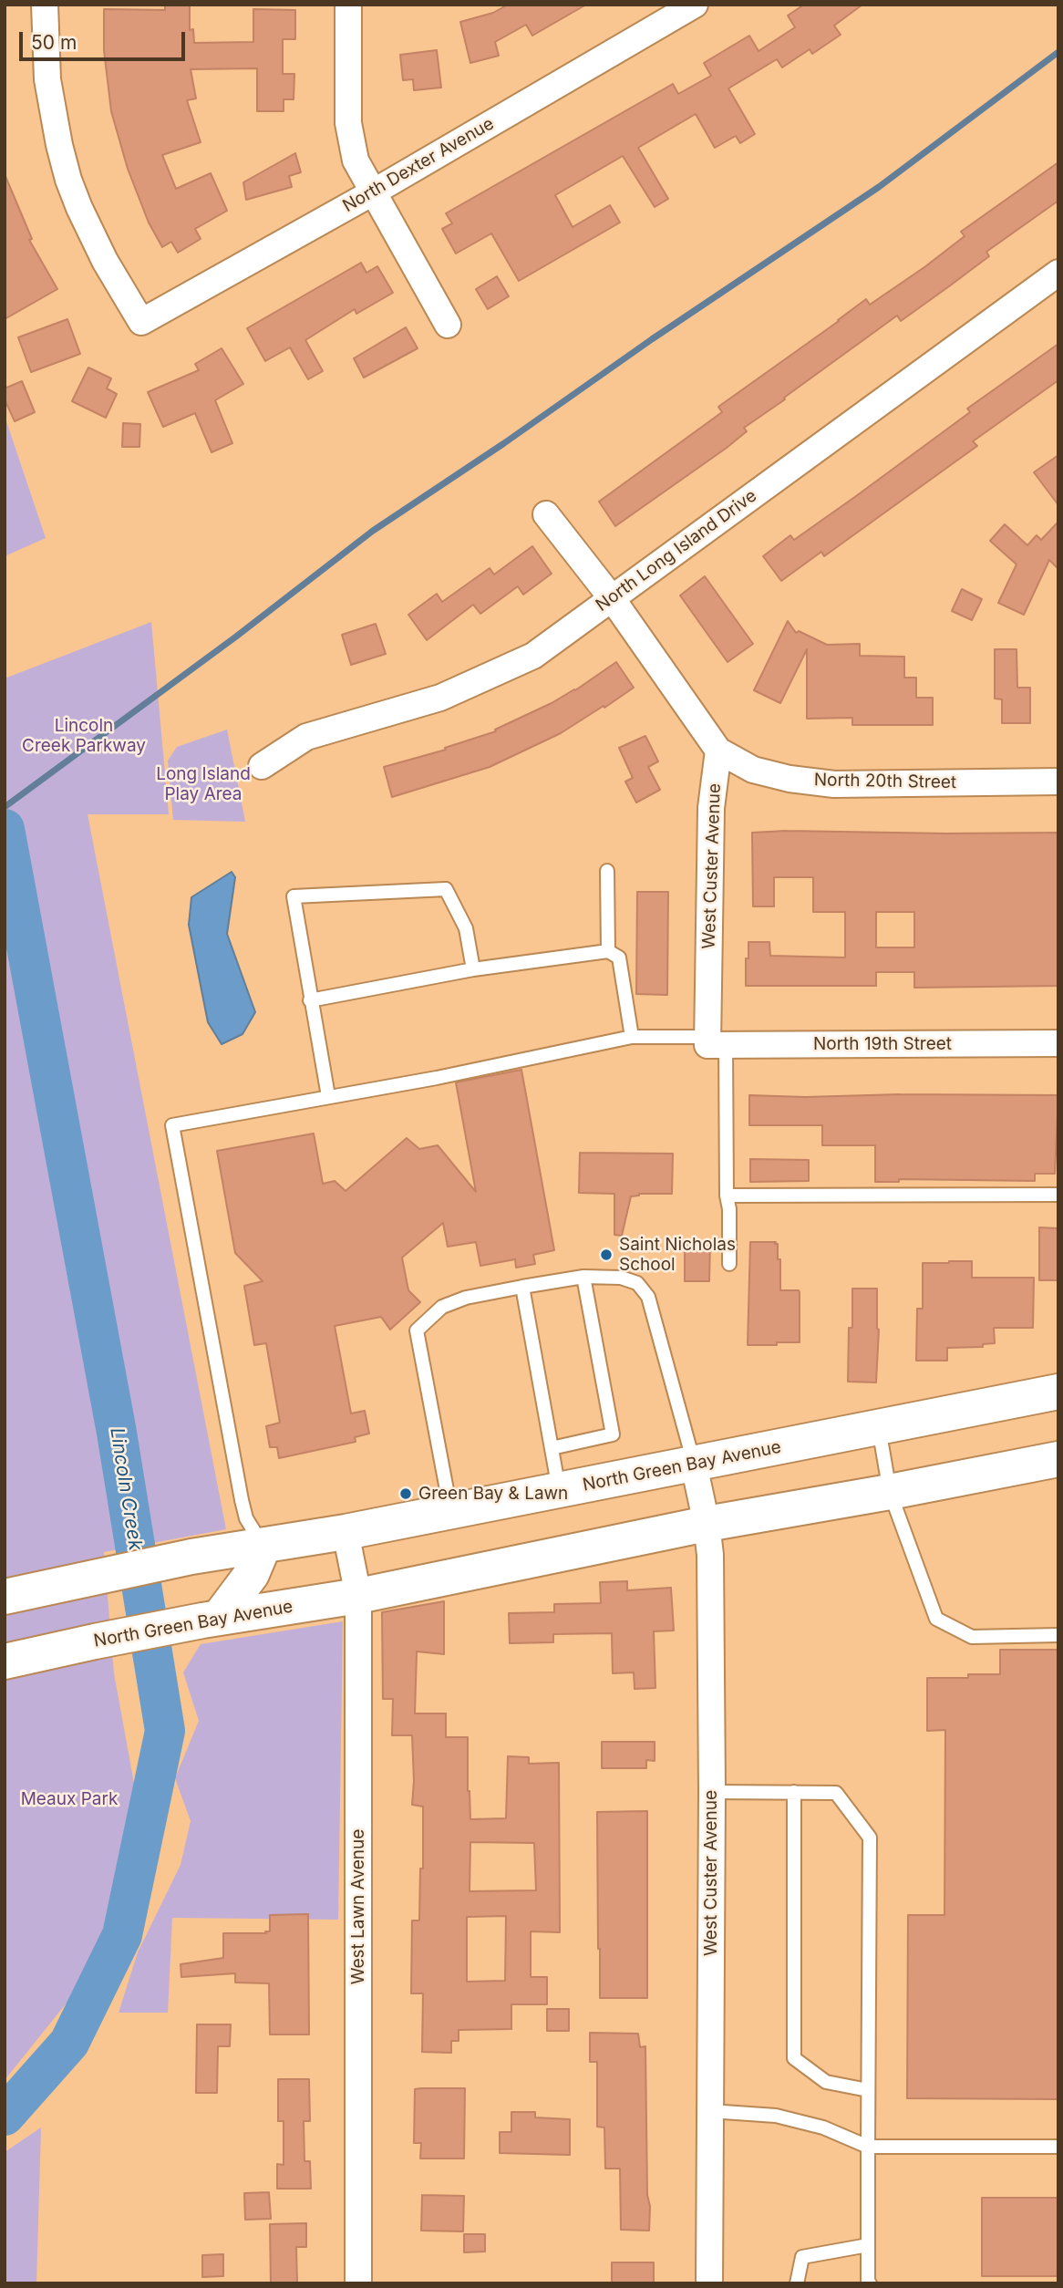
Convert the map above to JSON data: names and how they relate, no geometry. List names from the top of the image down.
{
  "streets": {
    "main road": ["North Green Bay Avenue"],
    "street": [
      "North Dexter Avenue",
      "North Long Island Drive",
      "North 20th Street",
      "West Custer Avenue",
      "North 19th Street",
      "West Lawn Avenue"
    ]
  },
  "crossings": [
    ["North 20th Street", "West Custer Avenue"],
    ["West Custer Avenue", "North 19th Street"],
    ["West Custer Avenue", "North Green Bay Avenue"],
    ["North Green Bay Avenue", "West Lawn Avenue"]
  ],
  "water": ["Lincoln Creek"],
  "parks": ["Lincoln Creek Parkway", "Long Island Play Area", "Meaux Park"],
  "places": ["Saint Nicholas School", "Green Bay & Lawn"],
  "scale_bar": "50 m"
}
